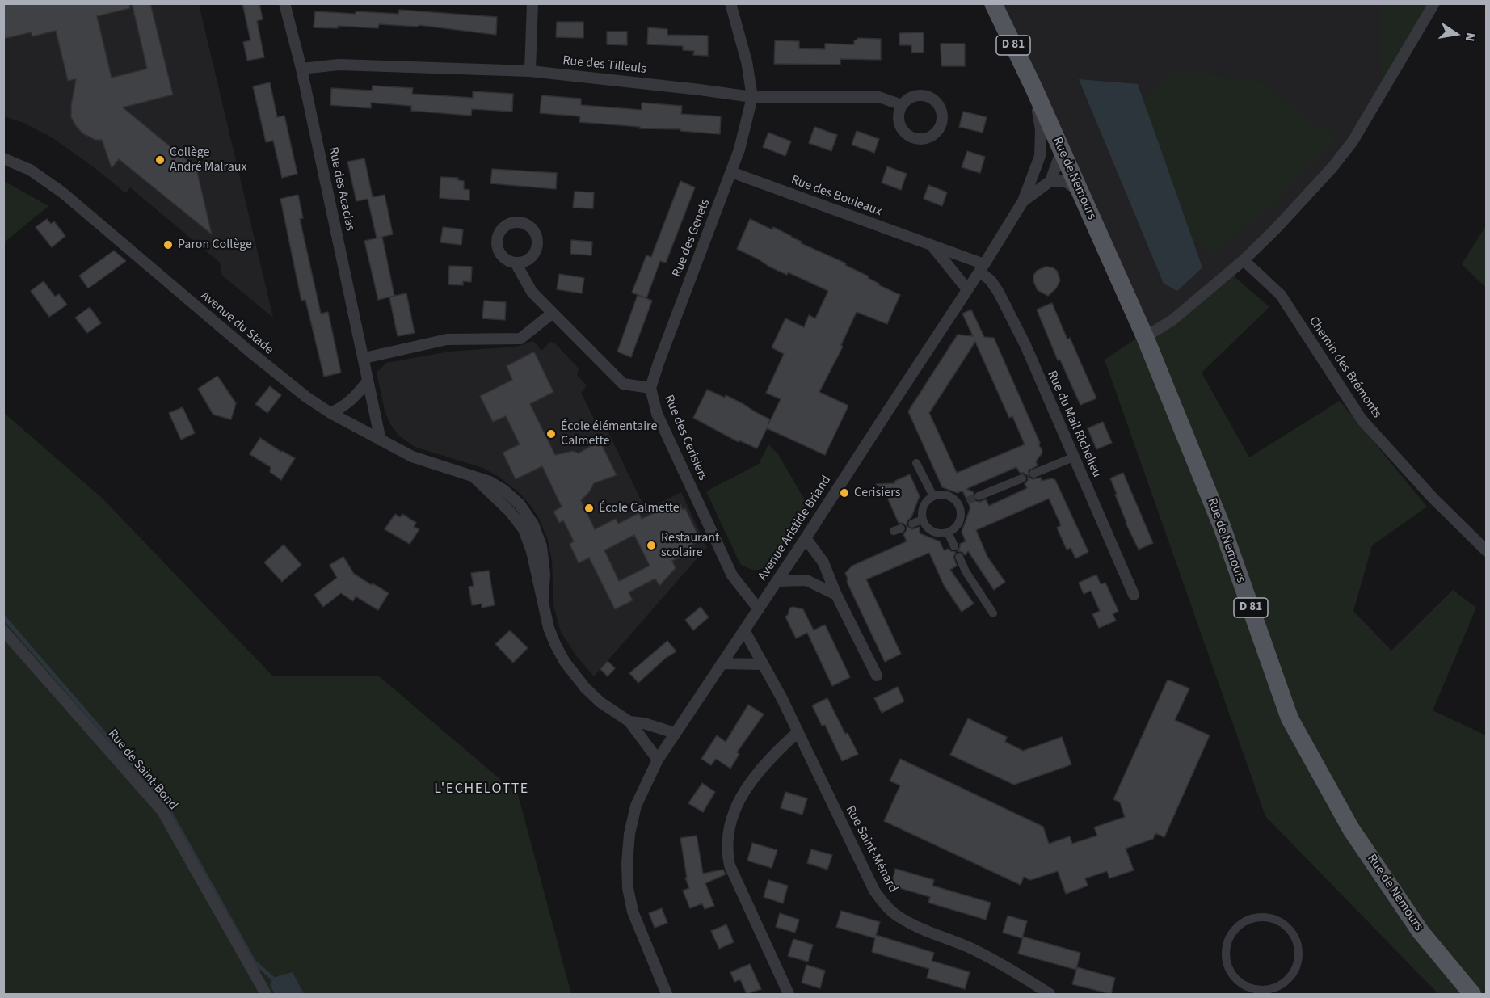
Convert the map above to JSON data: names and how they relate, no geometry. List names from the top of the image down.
{
  "streets": {
    "main road": ["D 81", "Rue de Nemours"],
    "street": [
      "Rue des Tilleuls",
      "Rue des Acacias",
      "Rue des Bouleaux",
      "Rue des Genets",
      "Avenue du Stade",
      "Chemin des Brémonts",
      "Rue du Mail Richelieu",
      "Rue des Cerisiers",
      "Avenue Aristide Briand",
      "Rue de Saint-Bond",
      "Rue Saint-Ménard"
    ]
  },
  "crossings": [
    ["D 81", "Rue de Nemours"],
    ["D 81", "Avenue Aristide Briand"],
    ["Rue des Tilleuls", "Rue des Acacias"],
    ["Rue des Tilleuls", "Rue des Genets"],
    ["Rue de Nemours", "Avenue Aristide Briand"],
    ["Rue des Acacias", "Avenue du Stade"],
    ["Rue des Bouleaux", "Rue des Genets"],
    ["Rue des Bouleaux", "Rue du Mail Richelieu"],
    ["Rue des Bouleaux", "Avenue Aristide Briand"],
    ["Rue des Genets", "Rue des Cerisiers"],
    ["Avenue du Stade", "Avenue Aristide Briand"],
    ["Rue du Mail Richelieu", "Avenue Aristide Briand"],
    ["Rue des Cerisiers", "Avenue Aristide Briand"],
    ["Avenue Aristide Briand", "Rue Saint-Ménard"]
  ],
  "districts": ["L'ECHELOTTE"],
  "places": [
    "Collège André Malraux",
    "Paron Collège",
    "École élémentaire Calmette",
    "Cerisiers",
    "École Calmette",
    "Restaurant scolaire"
  ],
  "north": "right"
}
